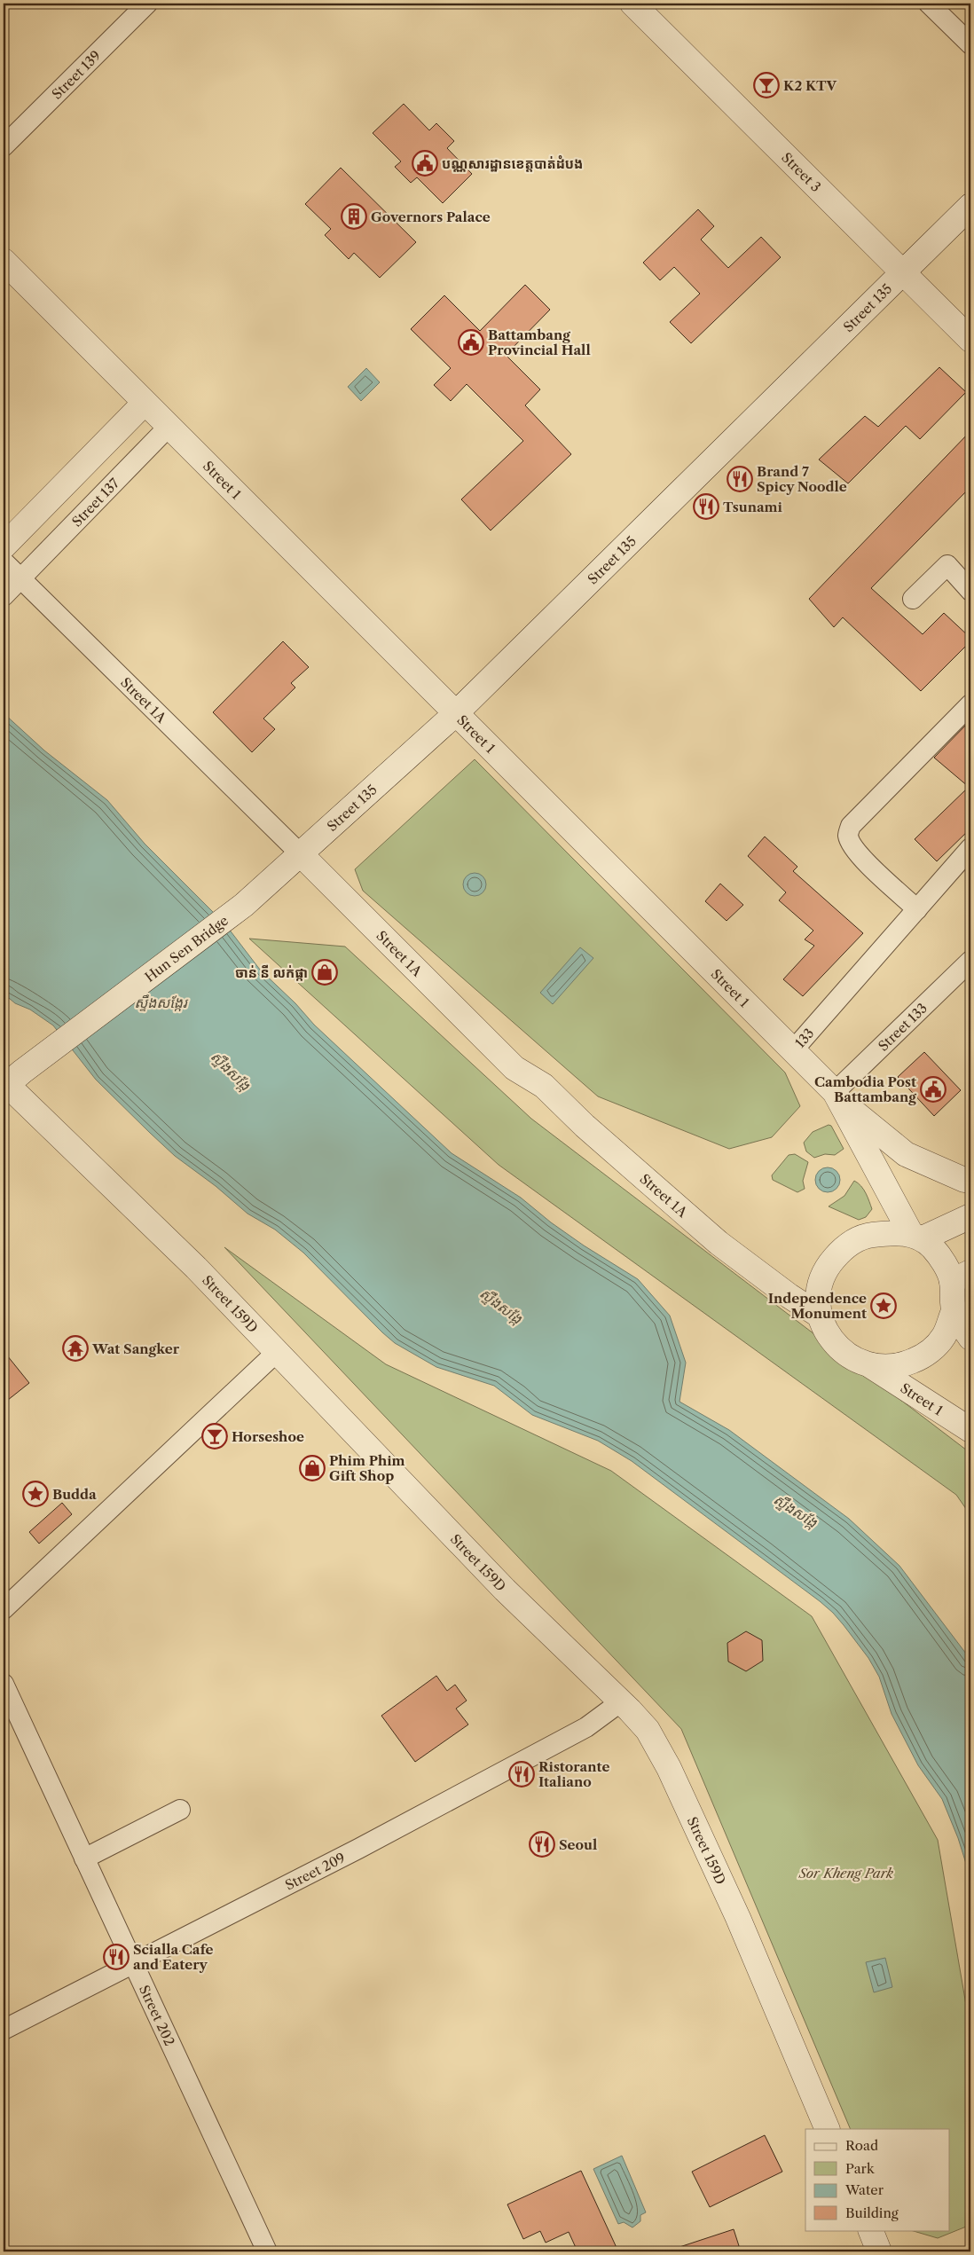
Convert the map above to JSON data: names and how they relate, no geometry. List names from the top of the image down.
{
  "streets": {
    "street": [
      "Street 139",
      "Street 3",
      "Street 135",
      "Street 1",
      "Street 137",
      "Street 1A",
      "Hun Sen Bridge",
      "Street 133",
      "133",
      "Street 159D",
      "Street 209",
      "Street 202"
    ]
  },
  "crossings": [
    ["Street 3", "Street 135"],
    ["Street 135", "Street 1"],
    ["Street 135", "Street 1A"],
    ["Street 135", "Hun Sen Bridge"],
    ["Street 1", "Street 137"],
    ["Street 1", "Street 1A"],
    ["Street 1", "Street 133"],
    ["Street 1", "133"],
    ["Street 137", "Street 1A"],
    ["Hun Sen Bridge", "Street 159D"],
    ["Street 159D", "Street 209"],
    ["Street 209", "Street 202"]
  ],
  "water": ["ស្ទឹងសង្កែរ", "ស្ទឹងសង្កែ"],
  "parks": ["Sor Kheng Park"],
  "places": {
    "bar": ["K2 KTV", "Horseshoe"],
    "public building": ["បណ្ណសារដ្ឋានខេត្តបាត់ដំបង", "Battambang Provincial Hall", "Cambodia Post Battambang"],
    "building": ["Governors Palace"],
    "restaurant": [
      "Brand 7 Spicy Noodle",
      "Tsunami",
      "Ristorante Italiano",
      "Seoul",
      "Scialla Cafe and Eatery"
    ],
    "shop": ["ចាន់ នី លក់ផ្កា", "Phim Phim Gift Shop"],
    "place": ["Independence Monument", "Budda"],
    "temple": ["Wat Sangker"]
  },
  "legend": [
    "Road",
    "Park",
    "Water",
    "Building"
  ]
}
